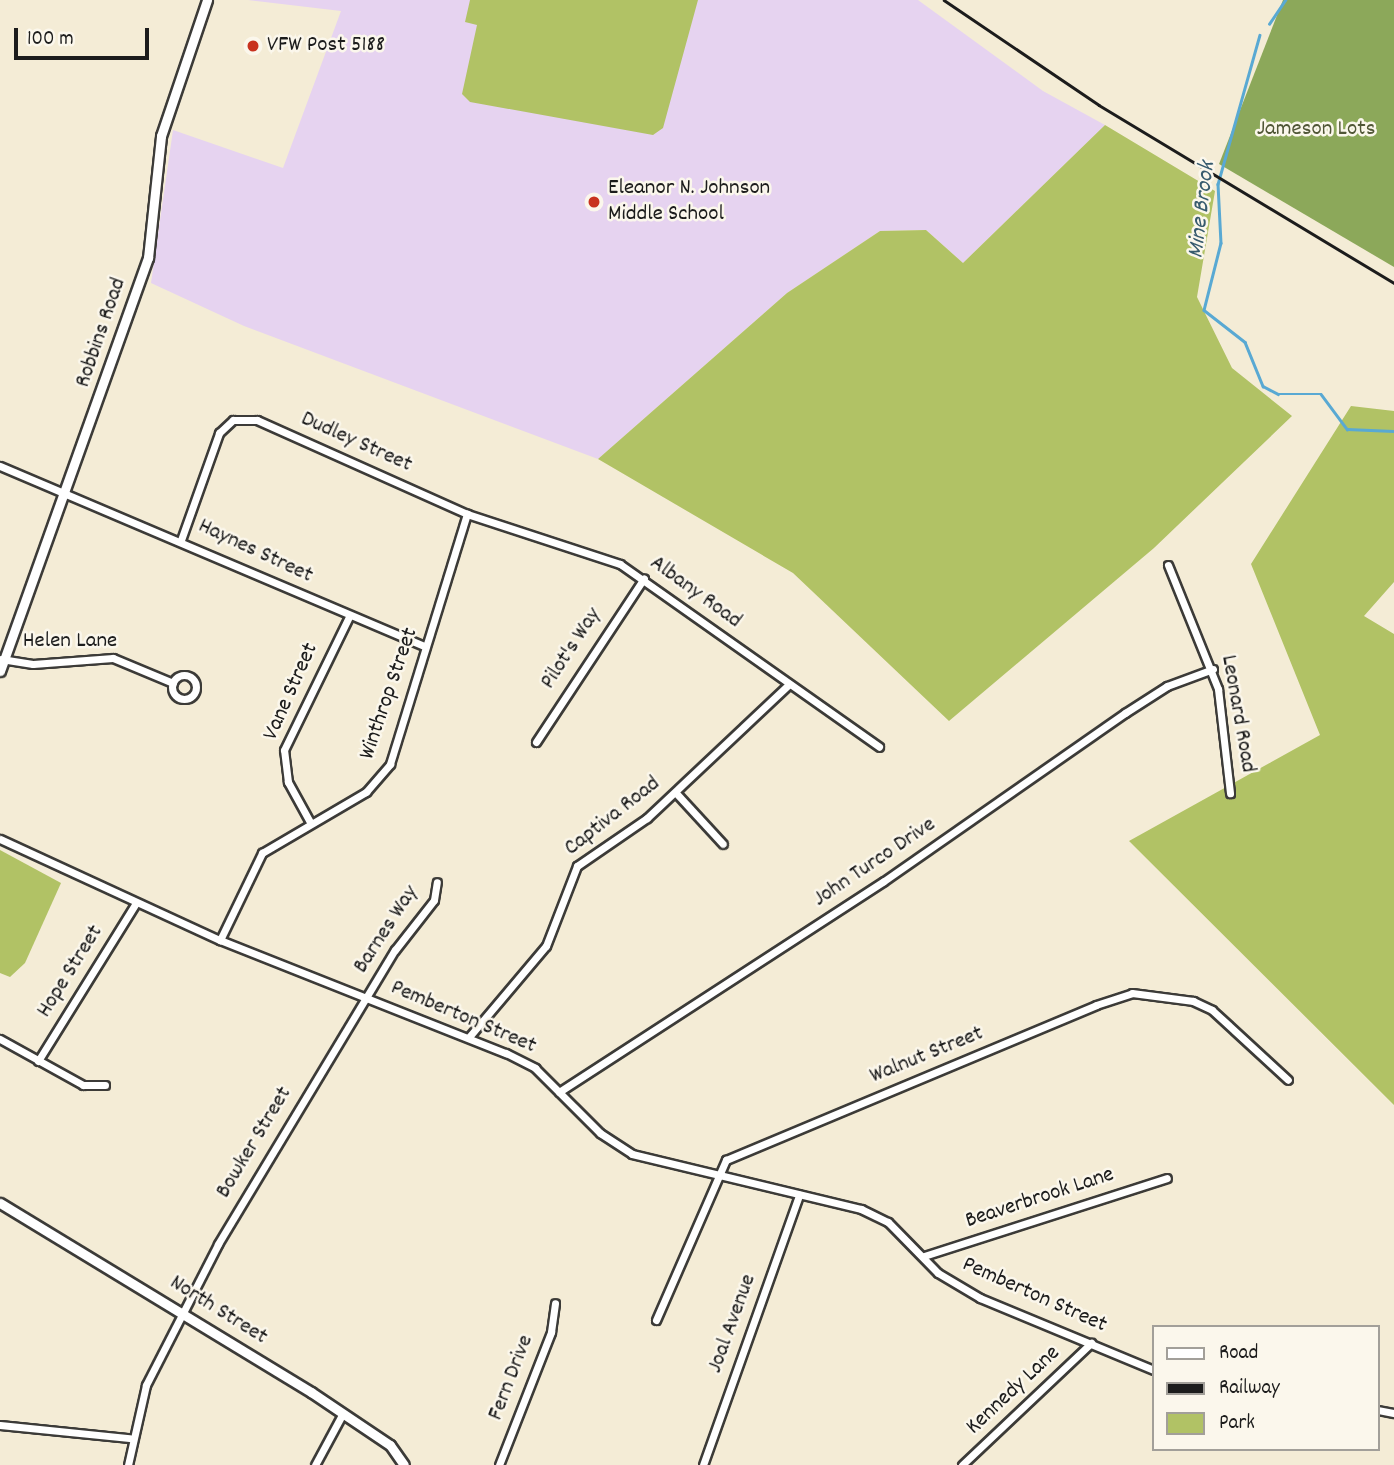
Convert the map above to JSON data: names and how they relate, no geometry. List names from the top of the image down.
{
  "streets": {
    "street": [
      "Robbins Road",
      "Dudley Street",
      "Haynes Street",
      "Albany Road",
      "Helen Lane",
      "Pilot's Way",
      "Vane Street",
      "Winthrop Street",
      "Leonard Road",
      "Captiva Road",
      "John Turco Drive",
      "Barnes Way",
      "Hope Street",
      "Pemberton Street",
      "Walnut Street",
      "Bowker Street",
      "Beaverbrook Lane",
      "North Street",
      "Joal Avenue",
      "Fern Drive",
      "Kennedy Lane"
    ]
  },
  "crossings": [
    ["Robbins Road", "Haynes Street"],
    ["Robbins Road", "Helen Lane"],
    ["Dudley Street", "Haynes Street"],
    ["Dudley Street", "Albany Road"],
    ["Dudley Street", "Winthrop Street"],
    ["Haynes Street", "Vane Street"],
    ["Haynes Street", "Winthrop Street"],
    ["Albany Road", "Pilot's Way"],
    ["Albany Road", "Winthrop Street"],
    ["Albany Road", "Captiva Road"],
    ["Vane Street", "Winthrop Street"],
    ["Winthrop Street", "Pemberton Street"],
    ["Leonard Road", "John Turco Drive"],
    ["Captiva Road", "Pemberton Street"],
    ["John Turco Drive", "Pemberton Street"],
    ["Barnes Way", "Pemberton Street"],
    ["Barnes Way", "Bowker Street"],
    ["Hope Street", "Pemberton Street"],
    ["Pemberton Street", "Walnut Street"],
    ["Pemberton Street", "Bowker Street"],
    ["Pemberton Street", "Beaverbrook Lane"],
    ["Pemberton Street", "Joal Avenue"],
    ["Pemberton Street", "Kennedy Lane"],
    ["Bowker Street", "North Street"]
  ],
  "water": ["Mine Brook"],
  "parks": ["Jameson Lots"],
  "places": ["VFW Post 5188", "Eleanor N. Johnson Middle School"],
  "legend": ["Road", "Railway", "Park"],
  "scale_bar": "100 m"
}
